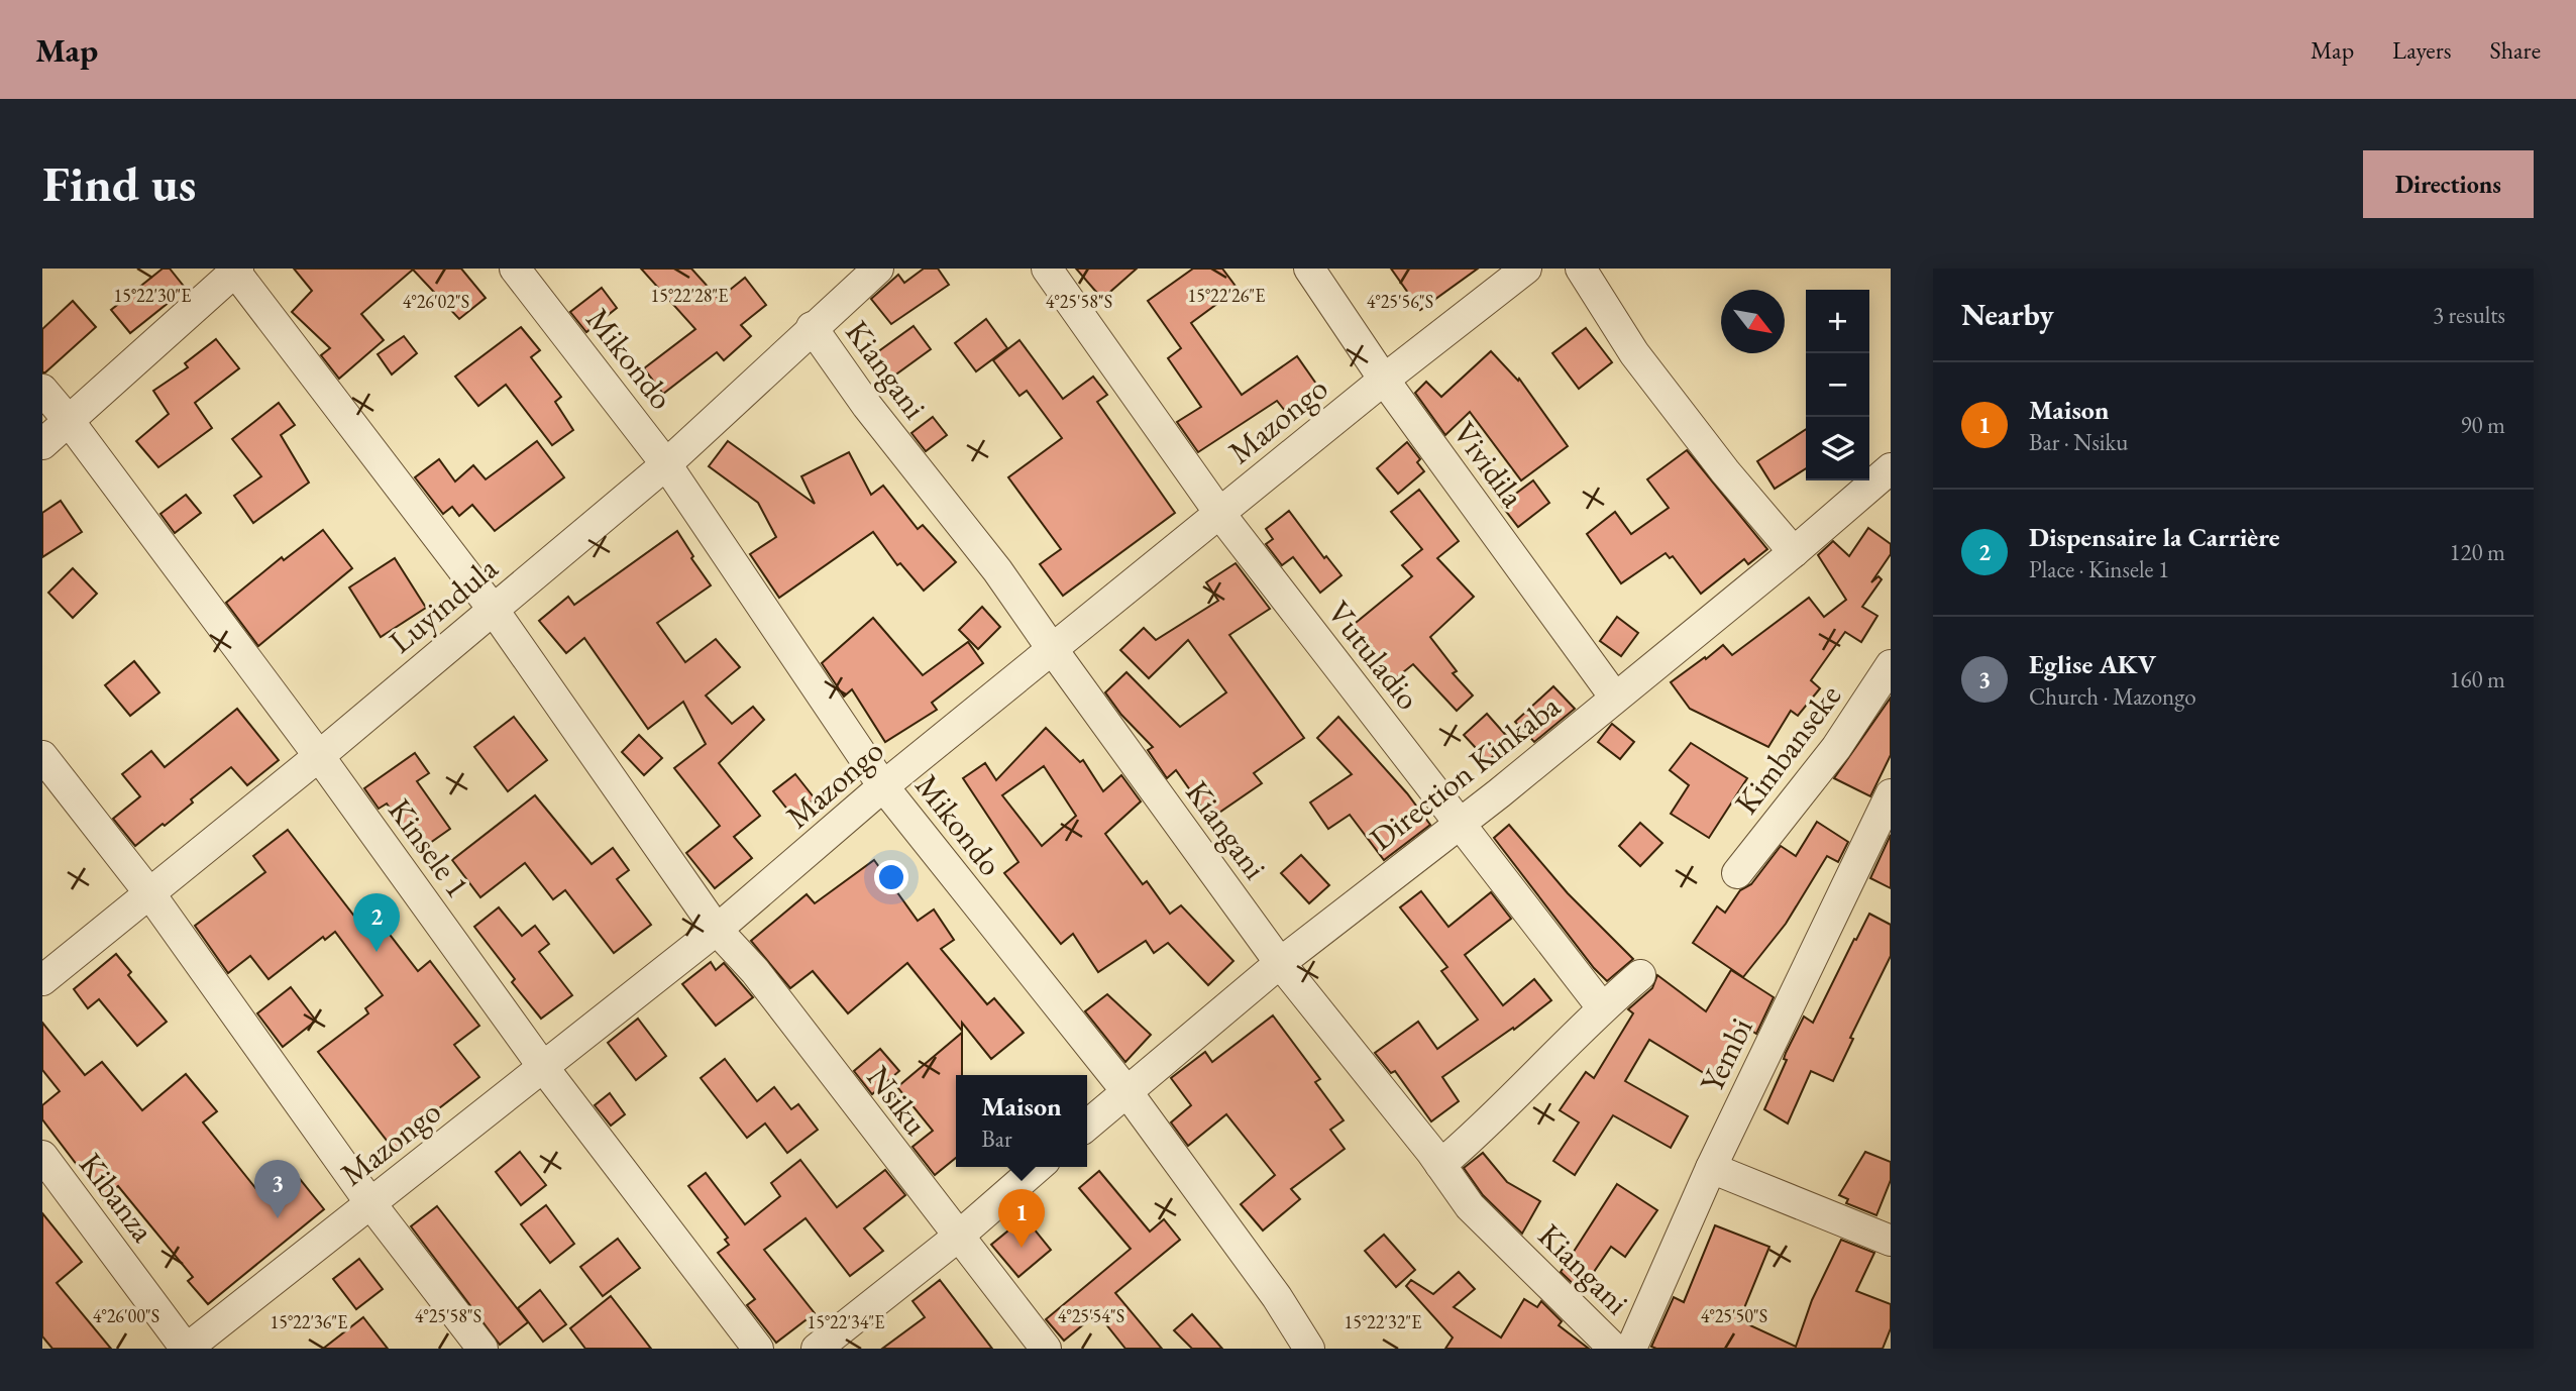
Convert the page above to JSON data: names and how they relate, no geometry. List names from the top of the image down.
{
  "streets": {
    "street": [
      "Mikondo",
      "Kiangani",
      "Mazongo",
      "Vividila",
      "Luyindula",
      "Vutuladio",
      "Kimbanseke",
      "Direction Kinkaba",
      "Kinsele 1",
      "Yembi",
      "Nsiku",
      "Kibanza"
    ]
  },
  "crossings": [
    ["Mikondo", "Mazongo"],
    ["Mikondo", "Luyindula"],
    ["Mikondo", "Direction Kinkaba"],
    ["Kiangani", "Mazongo"],
    ["Kiangani", "Luyindula"],
    ["Kiangani", "Direction Kinkaba"],
    ["Mazongo", "Vividila"],
    ["Mazongo", "Vutuladio"],
    ["Mazongo", "Kinsele 1"],
    ["Mazongo", "Nsiku"],
    ["Mazongo", "Kibanza"],
    ["Vividila", "Direction Kinkaba"],
    ["Luyindula", "Kinsele 1"],
    ["Luyindula", "Nsiku"],
    ["Vutuladio", "Direction Kinkaba"]
  ],
  "north": "bottom right",
  "page": {
    "header": "Map",
    "nav": ["Map", "Layers", "Share"],
    "buttons": "Directions",
    "title": "Find us",
    "heading": ["Nearby", "3 results"],
    "map_buttons": ["+", "−"],
    "list": [
      {
        "mark": "1",
        "name": "Maison",
        "note": "Bar · Nsiku",
        "value": "90 m"
      },
      {
        "mark": "2",
        "name": "Dispensaire la Carrière",
        "note": "Place · Kinsele 1",
        "value": "120 m"
      },
      {
        "mark": "3",
        "name": "Eglise AKV",
        "note": "Church · Mazongo",
        "value": "160 m"
      }
    ],
    "pins": ["2", "3", "1"],
    "popup": ["Maison", "Bar"]
  },
  "coordinates": [
    "15°22'30\"E",
    "15°22'28\"E",
    "15°22'26\"E",
    "4°26'02\"S",
    "4°25'58\"S",
    "4°25'56\"S",
    "4°26'00\"S",
    "4°25'54\"S",
    "4°25'50\"S",
    "15°22'36\"E",
    "15°22'34\"E",
    "15°22'32\"E"
  ]
}
